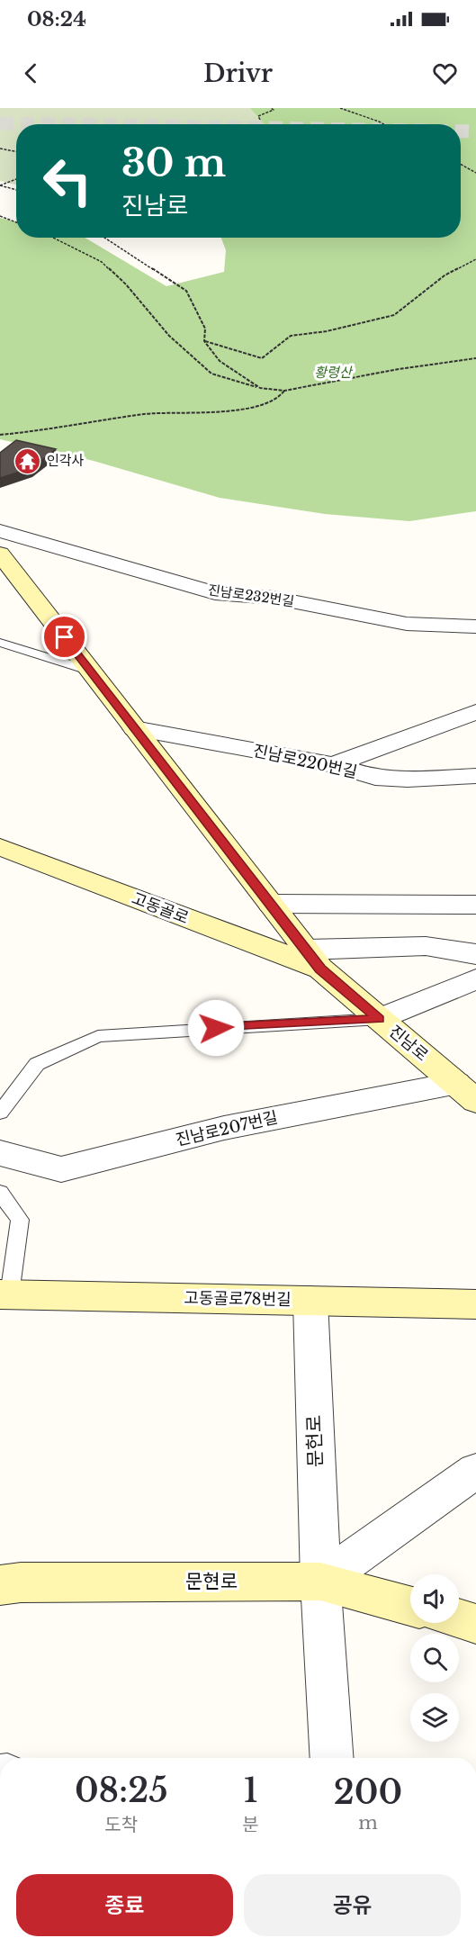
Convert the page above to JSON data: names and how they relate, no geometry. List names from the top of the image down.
{
  "streets": {
    "street": [
      "진남로232번길",
      "진남로220번길",
      "고동골로",
      "진남로",
      "진남로207번길",
      "고동골로78번길",
      "문헌로",
      "문현로"
    ]
  },
  "crossings": [
    ["진남로220번길", "진남로"],
    ["고동골로", "진남로"],
    ["진남로", "진남로207번길"],
    ["고동골로78번길", "문헌로"],
    ["문헌로", "문현로"]
  ],
  "parks": ["황령산"],
  "places": {
    "temple": ["인각사"]
  },
  "page": {
    "status": "08:24",
    "header": "Drivr",
    "turn": ["30 m", "진남로"],
    "eta": [
      "08:25",
      "도착",
      "1",
      "분",
      "200",
      "m"
    ],
    "buttons": ["종료", "공유"]
  }
}
